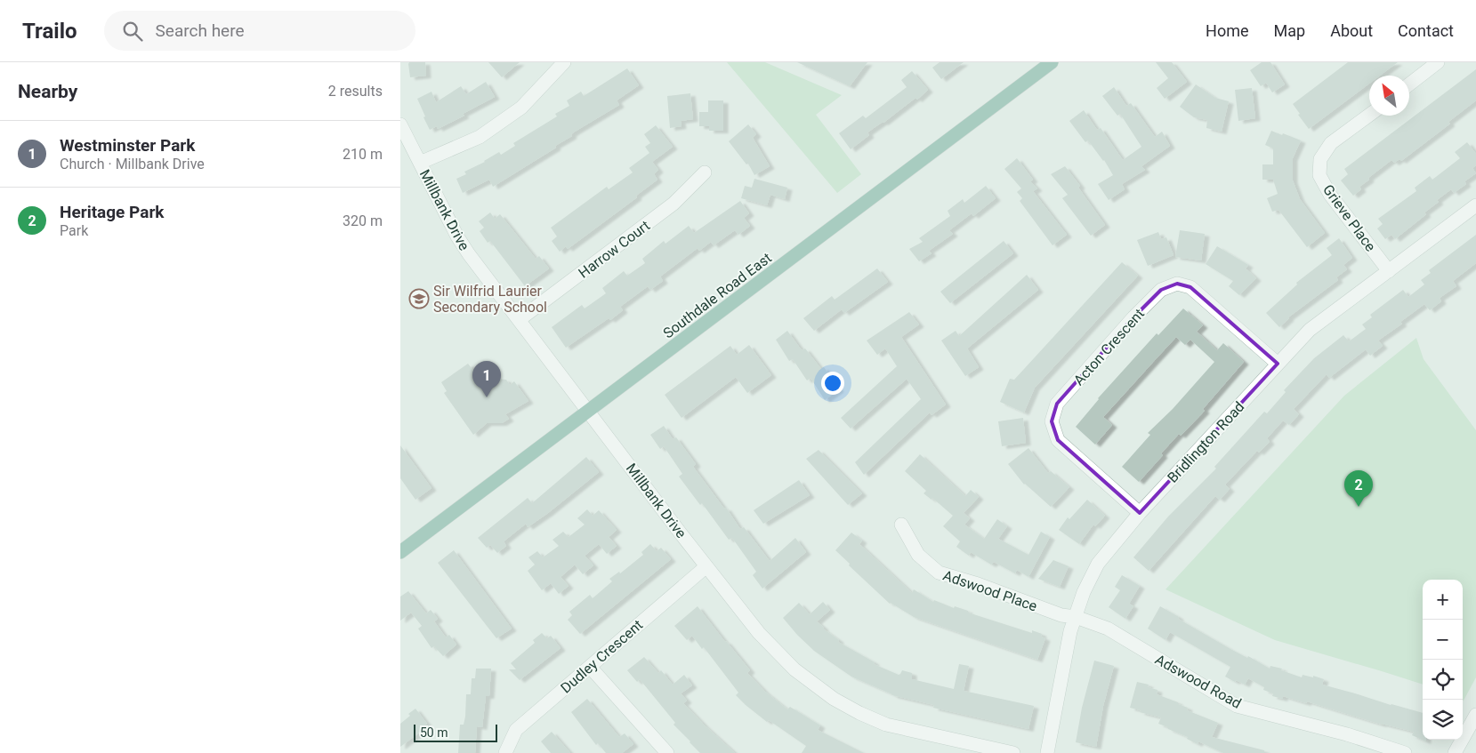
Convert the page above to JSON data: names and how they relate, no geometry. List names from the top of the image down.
{
  "streets": {
    "main road": ["Southdale Road East"],
    "street": [
      "Millbank Drive",
      "Grieve Place",
      "Harrow Court",
      "Acton Crescent",
      "Bridlington Road",
      "Adswood Place",
      "Dudley Crescent",
      "Adswood Road"
    ]
  },
  "crossings": [
    ["Millbank Drive", "Harrow Court"],
    ["Millbank Drive", "Southdale Road East"],
    ["Millbank Drive", "Dudley Crescent"],
    ["Grieve Place", "Bridlington Road"],
    ["Acton Crescent", "Bridlington Road"],
    ["Bridlington Road", "Adswood Place"],
    ["Bridlington Road", "Adswood Road"],
    ["Adswood Place", "Adswood Road"]
  ],
  "places": {
    "school or university": ["Sir Wilfrid Laurier Secondary School"]
  },
  "scale_bar": "50 m",
  "north": "top left",
  "page": {
    "header": "Trailo",
    "search": "Search here",
    "nav": [
      "Home",
      "Map",
      "About",
      "Contact"
    ],
    "heading": ["Nearby", "2 results"],
    "list": [
      {
        "mark": "1",
        "name": "Westminster Park",
        "note": "Church · Millbank Drive",
        "value": "210 m"
      },
      {
        "mark": "2",
        "name": "Heritage Park",
        "note": "Park",
        "value": "320 m"
      }
    ],
    "pins": ["1", "2"],
    "map_buttons": ["+", "−"],
    "scale": "50 m"
  }
}
